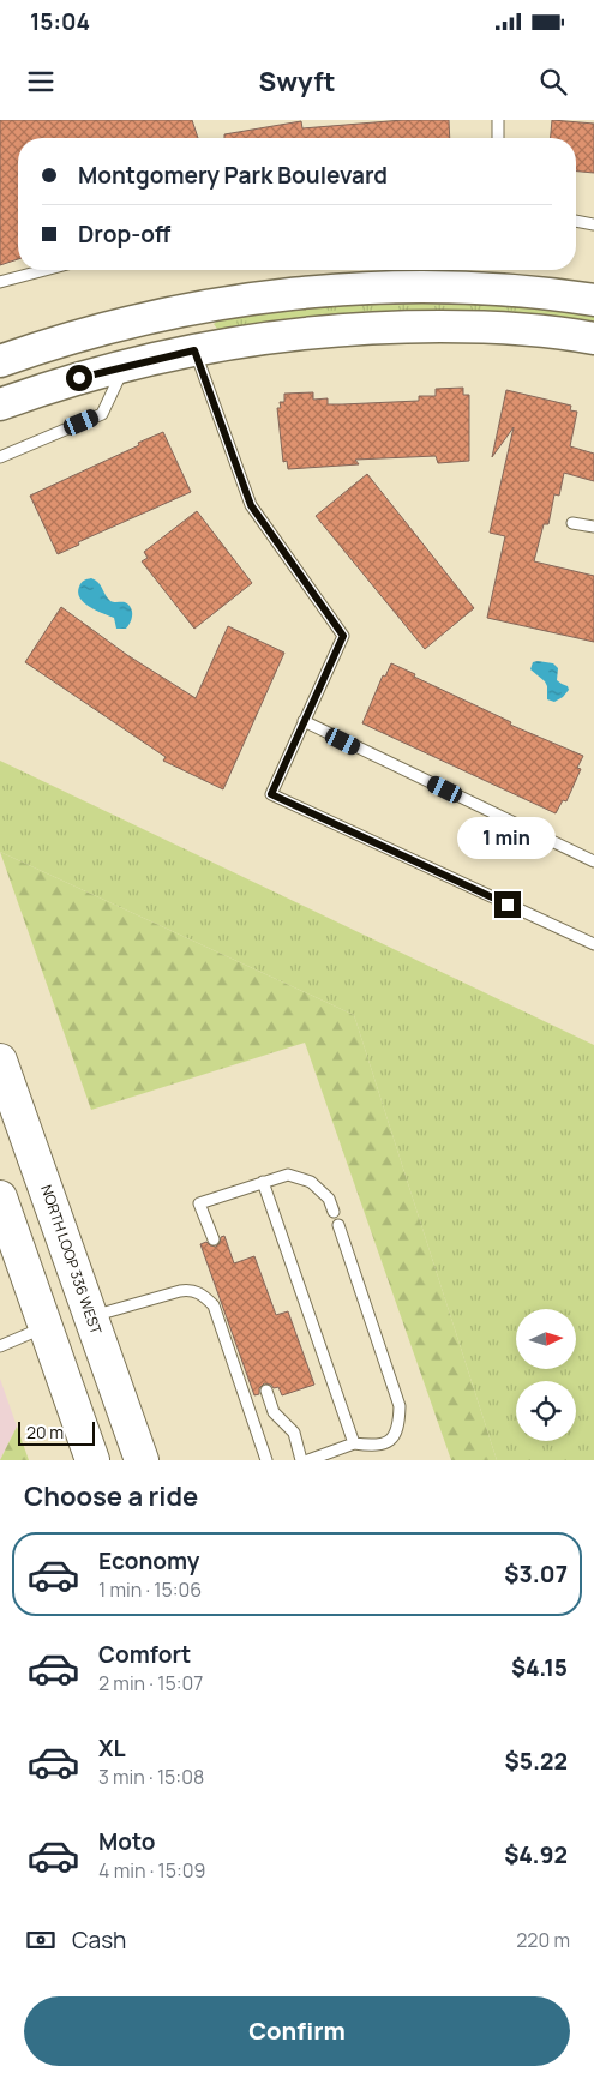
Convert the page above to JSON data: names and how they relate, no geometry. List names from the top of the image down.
{
  "streets": {
    "main road": ["NORTH LOOP 336 WEST"]
  },
  "scale_bar": "20 m",
  "north": "right",
  "page": {
    "status": "15:04",
    "header": "Swyft",
    "banner": ["Montgomery Park Boulevard", "Drop-off"],
    "bubble": "1 min",
    "scale": "20 m",
    "heading": "Choose a ride",
    "list": [
      {
        "name": "Economy",
        "note": "1 min · 15:06",
        "value": "$3.07"
      },
      {
        "name": "Comfort",
        "note": "2 min · 15:07",
        "value": "$4.15"
      },
      {
        "name": "XL",
        "note": "3 min · 15:08",
        "value": "$5.22"
      },
      {
        "name": "Moto",
        "note": "4 min · 15:09",
        "value": "$4.92"
      }
    ],
    "pay": ["Cash", "220 m"],
    "buttons": "Confirm"
  }
}
